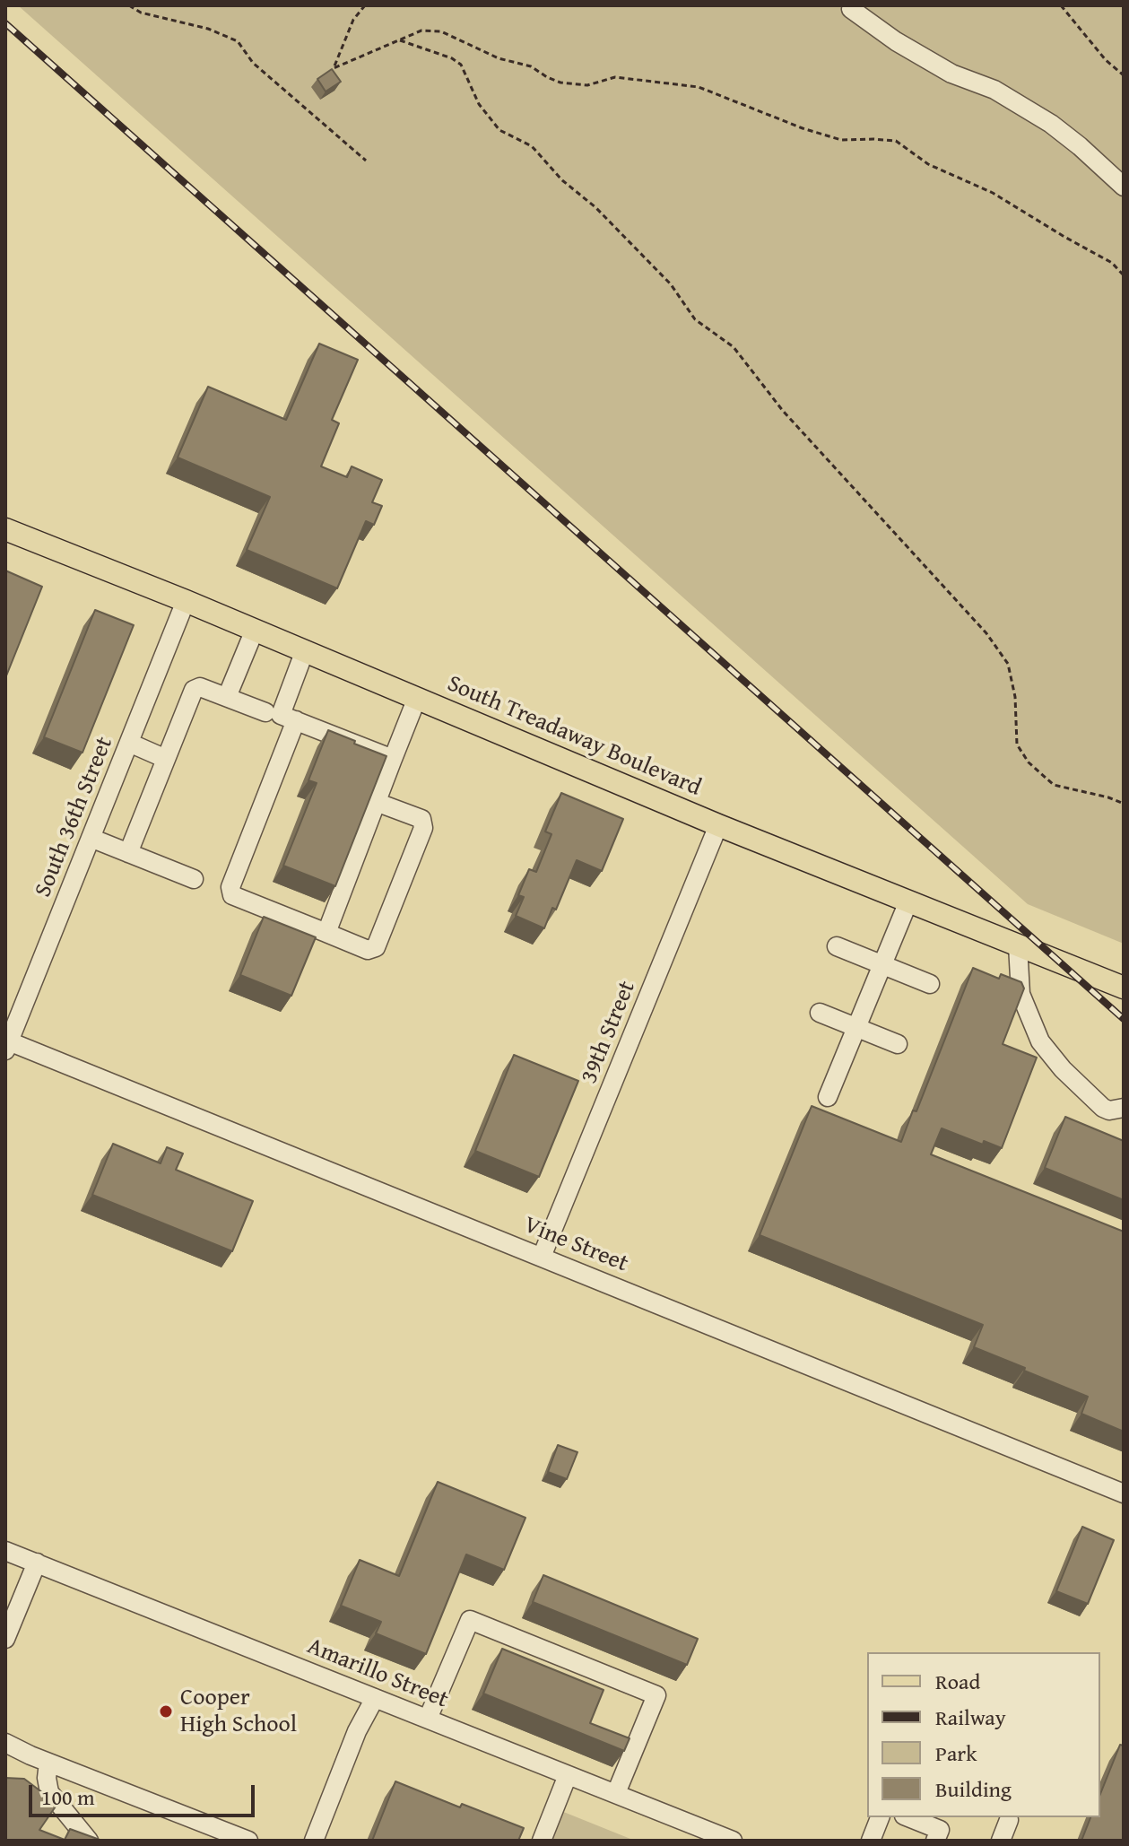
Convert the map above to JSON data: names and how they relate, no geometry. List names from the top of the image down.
{
  "streets": {
    "main road": ["South Treadaway Boulevard"],
    "street": [
      "South 36th Street",
      "39th Street",
      "Vine Street",
      "Amarillo Street"
    ]
  },
  "crossings": [
    ["South Treadaway Boulevard", "South 36th Street"],
    ["South Treadaway Boulevard", "39th Street"],
    ["South 36th Street", "Vine Street"],
    ["39th Street", "Vine Street"]
  ],
  "places": ["Cooper High School"],
  "legend": [
    "Road",
    "Railway",
    "Park",
    "Building"
  ],
  "scale_bar": "100 m"
}
